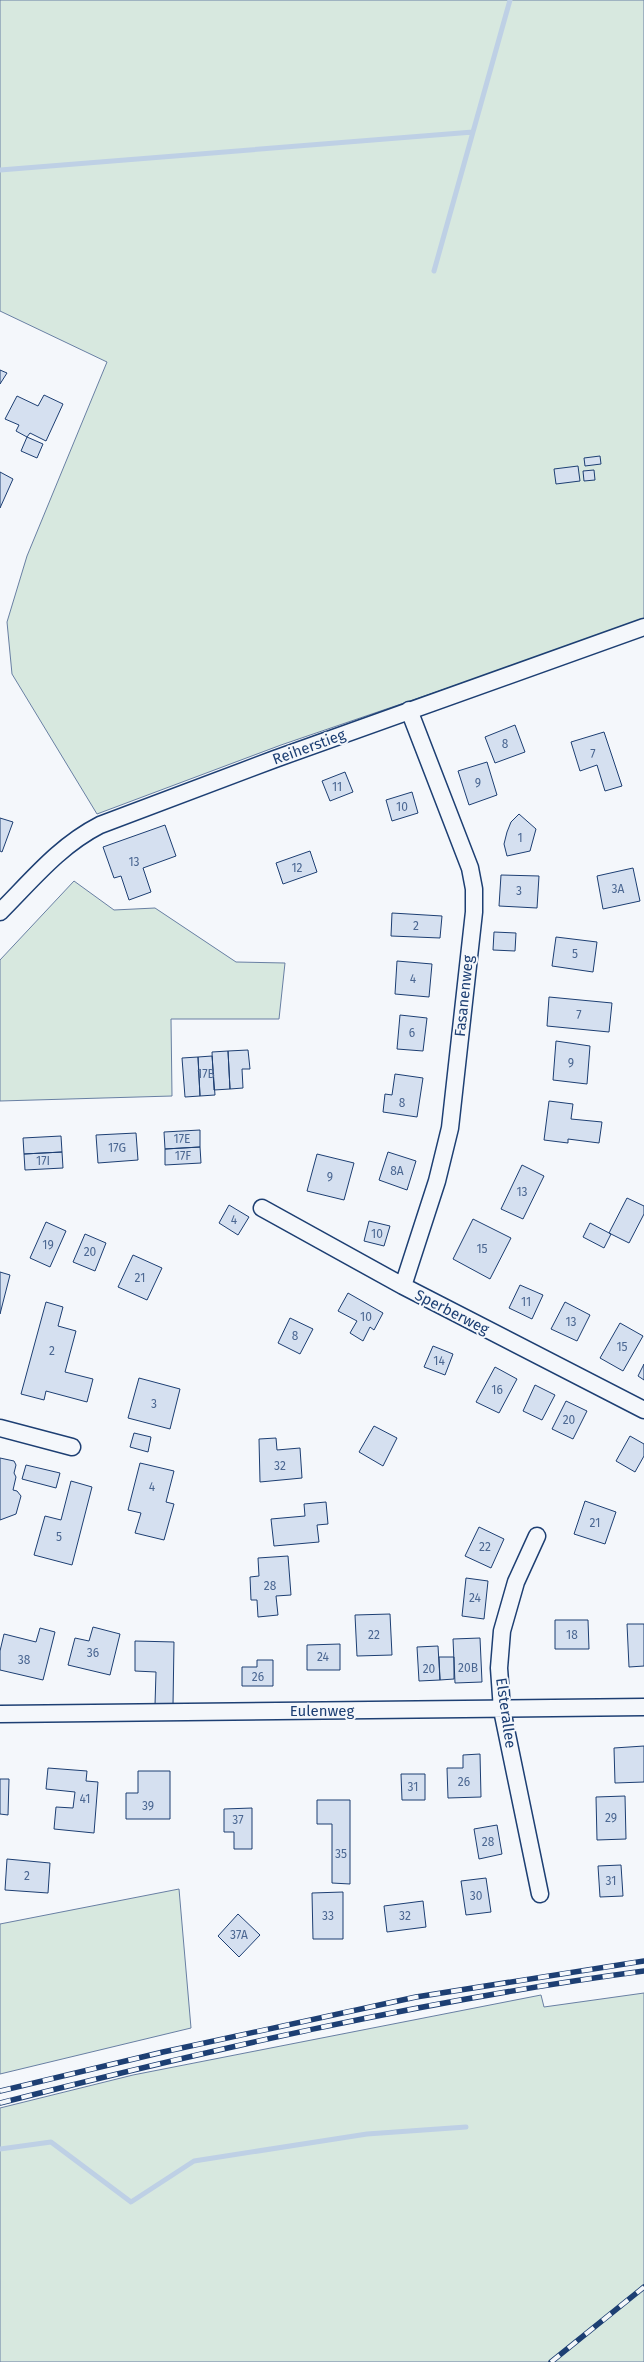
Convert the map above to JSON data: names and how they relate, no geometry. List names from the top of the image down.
{
  "streets": {
    "street": [
      "Reiherstieg",
      "Fasanenweg",
      "Sperberweg",
      "Eulenweg",
      "Elsterallee"
    ]
  },
  "crossings": [
    ["Reiherstieg", "Fasanenweg"],
    ["Fasanenweg", "Sperberweg"],
    ["Eulenweg", "Elsterallee"]
  ],
  "house_numbers": [
    "8",
    "7",
    "9",
    "11",
    "10",
    "1",
    "13",
    "12",
    "3A",
    "3",
    "2",
    "5",
    "4",
    "7",
    "6",
    "9",
    "17B",
    "8",
    "17E",
    "17G",
    "17F",
    "17I",
    "8A",
    "9",
    "13",
    "4",
    "10",
    "19",
    "15",
    "20",
    "21",
    "11",
    "10",
    "13",
    "8",
    "15",
    "2",
    "14",
    "16",
    "3",
    "20",
    "32",
    "4",
    "21",
    "5",
    "22",
    "28",
    "24",
    "22",
    "18",
    "36",
    "24",
    "38",
    "20B",
    "20",
    "26",
    "26",
    "31",
    "41",
    "39",
    "29",
    "37",
    "28",
    "35",
    "2",
    "31",
    "30",
    "33",
    "32",
    "37A"
  ]
}
